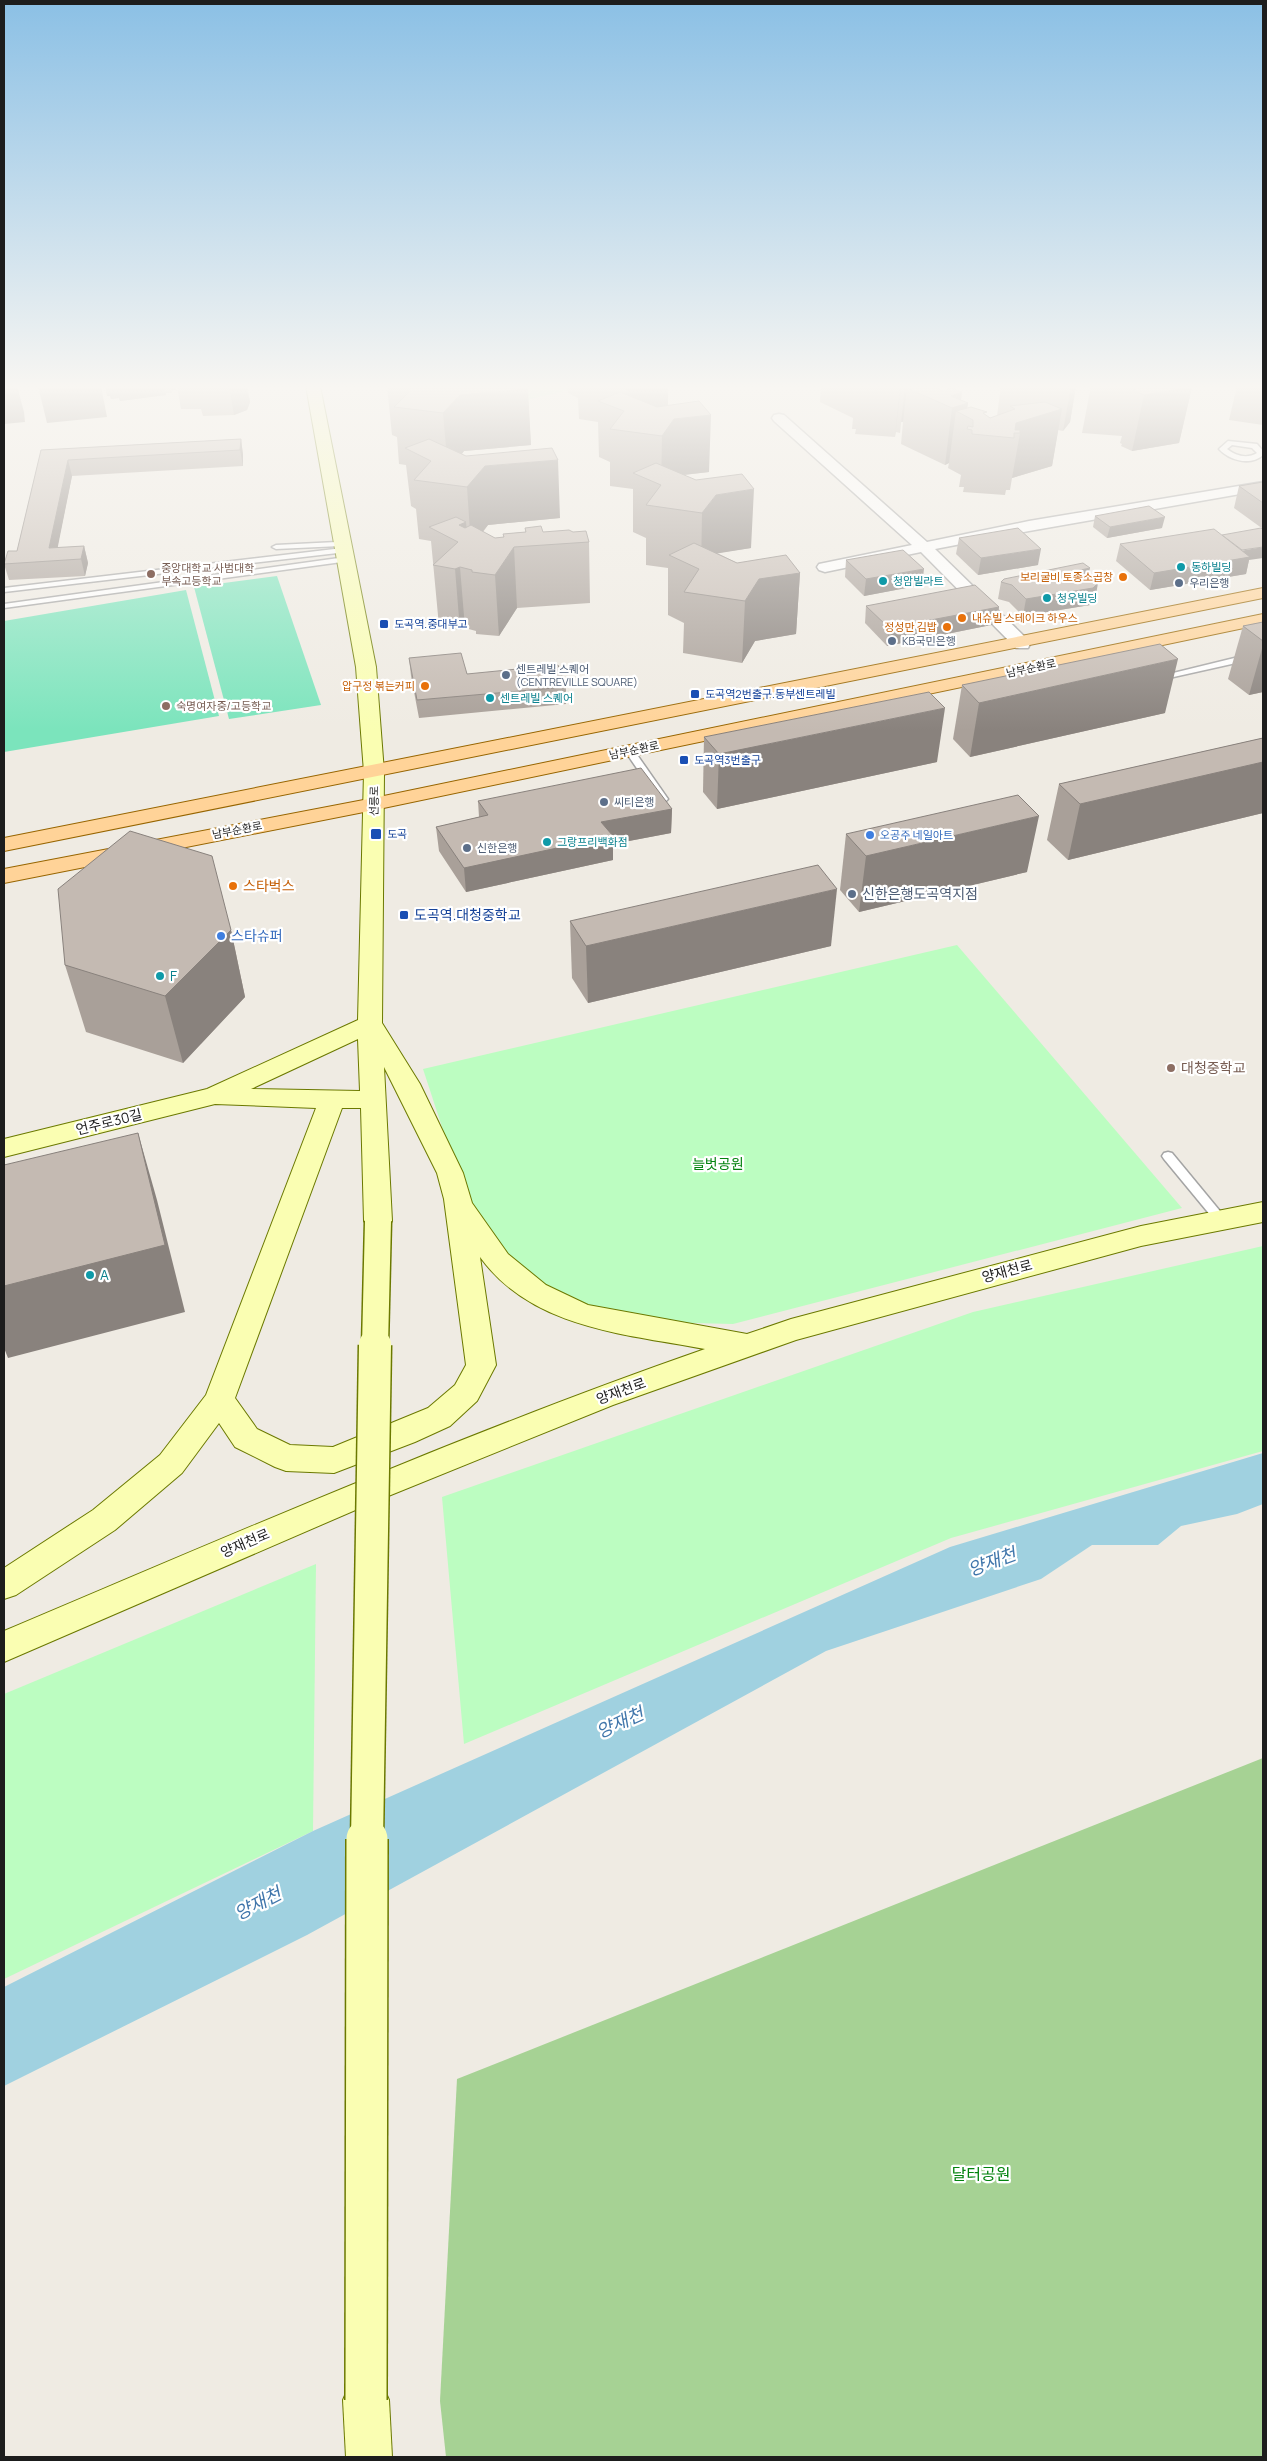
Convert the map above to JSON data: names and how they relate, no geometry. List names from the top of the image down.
{
  "streets": {
    "main road": ["남부순환로"],
    "street": ["선릉로", "언주로30길", "양재천로"]
  },
  "crossings": [
    ["남부순환로", "선릉로"]
  ],
  "water": ["양재천"],
  "parks": ["늘벗공원", "달터공원"],
  "places": {
    "other": [
      "동하빌딩",
      "중앙대학교 사범대학 부속고등학교",
      "보리굴비 토종소곱창",
      "청암빌라트",
      "우리은행",
      "청우빌딩",
      "내슈빌 스테이크 하우스",
      "정성만 김밥",
      "KB국민은행",
      "센트레빌 스퀘어 (CENTREVILLE SQUARE)",
      "압구정 볶는커피",
      "센트레빌 스퀘어",
      "숙명여자중/고등학교",
      "씨티은행",
      "오공주 네일아트",
      "그랑프리백화점",
      "신한은행",
      "스타벅스",
      "신한은행도곡역지점",
      "스타슈퍼",
      "F",
      "대청중학교",
      "A"
    ],
    "transit": [
      "도곡역.중대부고",
      "도곡역2번출구.동부센트레빌",
      "도곡역3번출구",
      "도곡",
      "도곡역.대청중학교"
    ]
  }
}
